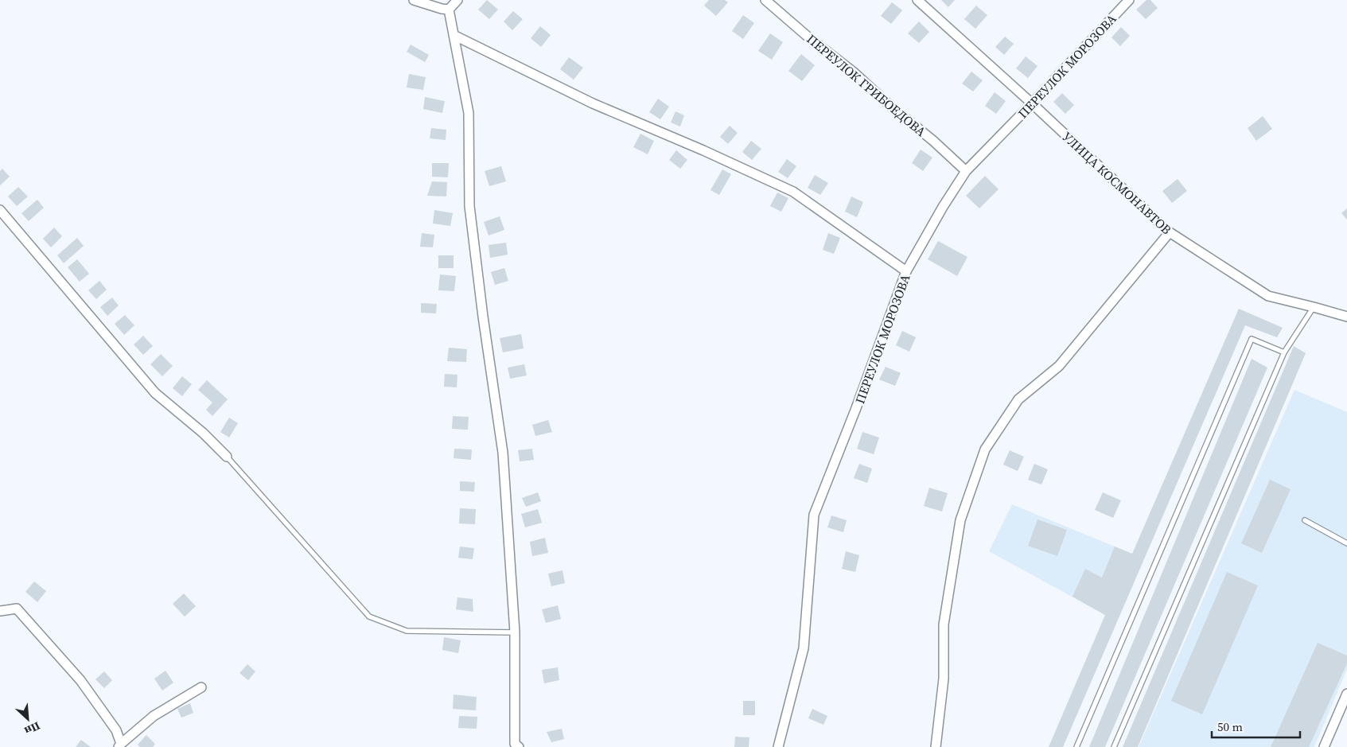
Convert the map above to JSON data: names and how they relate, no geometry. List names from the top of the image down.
{
  "streets": {
    "street": ["ПЕРЕУЛОК МОРОЗОВА", "ПЕРЕУЛОК ГРИБОЕДОВА", "УЛИЦА КОСМОНАВТОВ"]
  },
  "crossings": [
    ["ПЕРЕУЛОК МОРОЗОВА", "ПЕРЕУЛОК ГРИБОЕДОВА"],
    ["ПЕРЕУЛОК МОРОЗОВА", "УЛИЦА КОСМОНАВТОВ"]
  ],
  "scale_bar": "50 m",
  "north": "bottom right"
}
